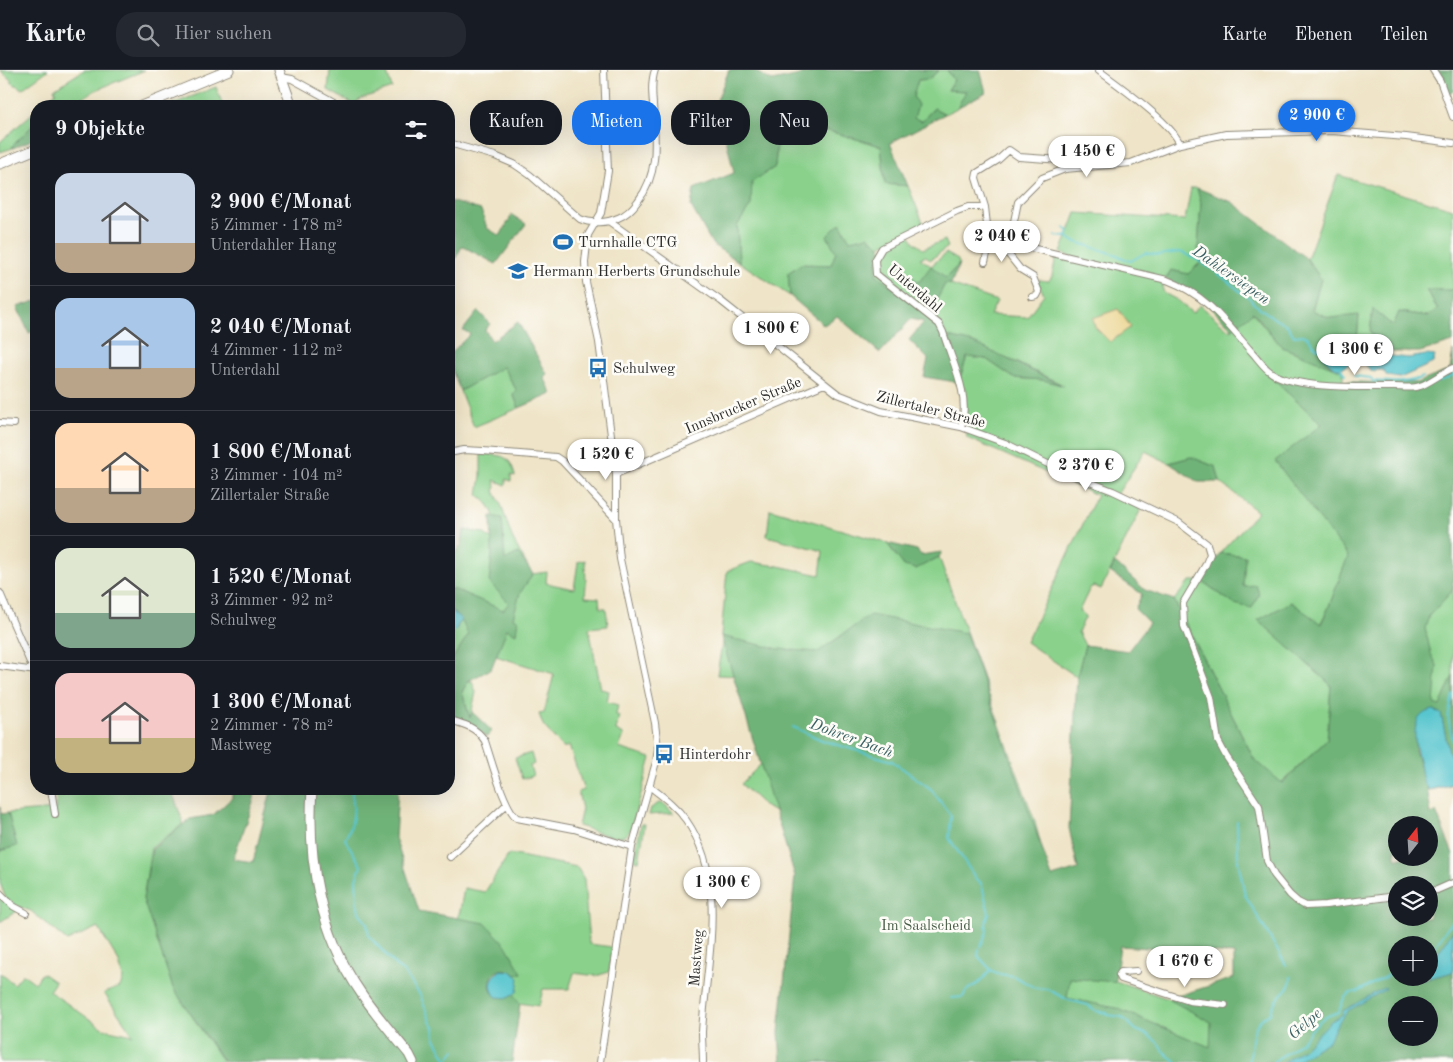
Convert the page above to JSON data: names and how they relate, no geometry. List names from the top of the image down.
{
  "streets": {
    "street": [
      "Unterdahl",
      "Innsbrucker Straße",
      "Zillertaler Straße",
      "Mastweg"
    ]
  },
  "crossings": [
    ["Unterdahl", "Zillertaler Straße"],
    ["Innsbrucker Straße", "Zillertaler Straße"]
  ],
  "water": ["Dahlersiepen", "Dohrer Bach", "Gelpe"],
  "parks": ["Im Saalscheid"],
  "places": {
    "sports": ["Turnhalle CTG"],
    "school or university": ["Hermann Herberts Grundschule"],
    "bus stop": ["Schulweg", "Hinterdohr"]
  },
  "north": "top",
  "page": {
    "header": "Karte",
    "search": "Hier suchen",
    "nav": ["Karte", "Ebenen", "Teilen"],
    "price": [
      "2 900 €",
      "1 450 €",
      "2 040 €",
      "1 800 €",
      "1 300 €",
      "1 520 €",
      "2 370 €",
      "1 300 €",
      "1 670 €"
    ],
    "chip": [
      "Kaufen",
      "Mieten",
      "Filter",
      "Neu"
    ],
    "heading": "9 Objekte",
    "list": [
      {
        "name": "2 900 €/Monat",
        "note": "5 Zimmer · 178 m² · Unterdahler Hang"
      },
      {
        "name": "2 040 €/Monat",
        "note": "4 Zimmer · 112 m² · Unterdahl"
      },
      {
        "name": "1 800 €/Monat",
        "note": "3 Zimmer · 104 m² · Zillertaler Straße"
      },
      {
        "name": "1 520 €/Monat",
        "note": "3 Zimmer · 92 m² · Schulweg"
      },
      {
        "name": "1 300 €/Monat",
        "note": "2 Zimmer · 78 m² · Mastweg"
      }
    ],
    "map_buttons": ["+", "−"]
  }
}
